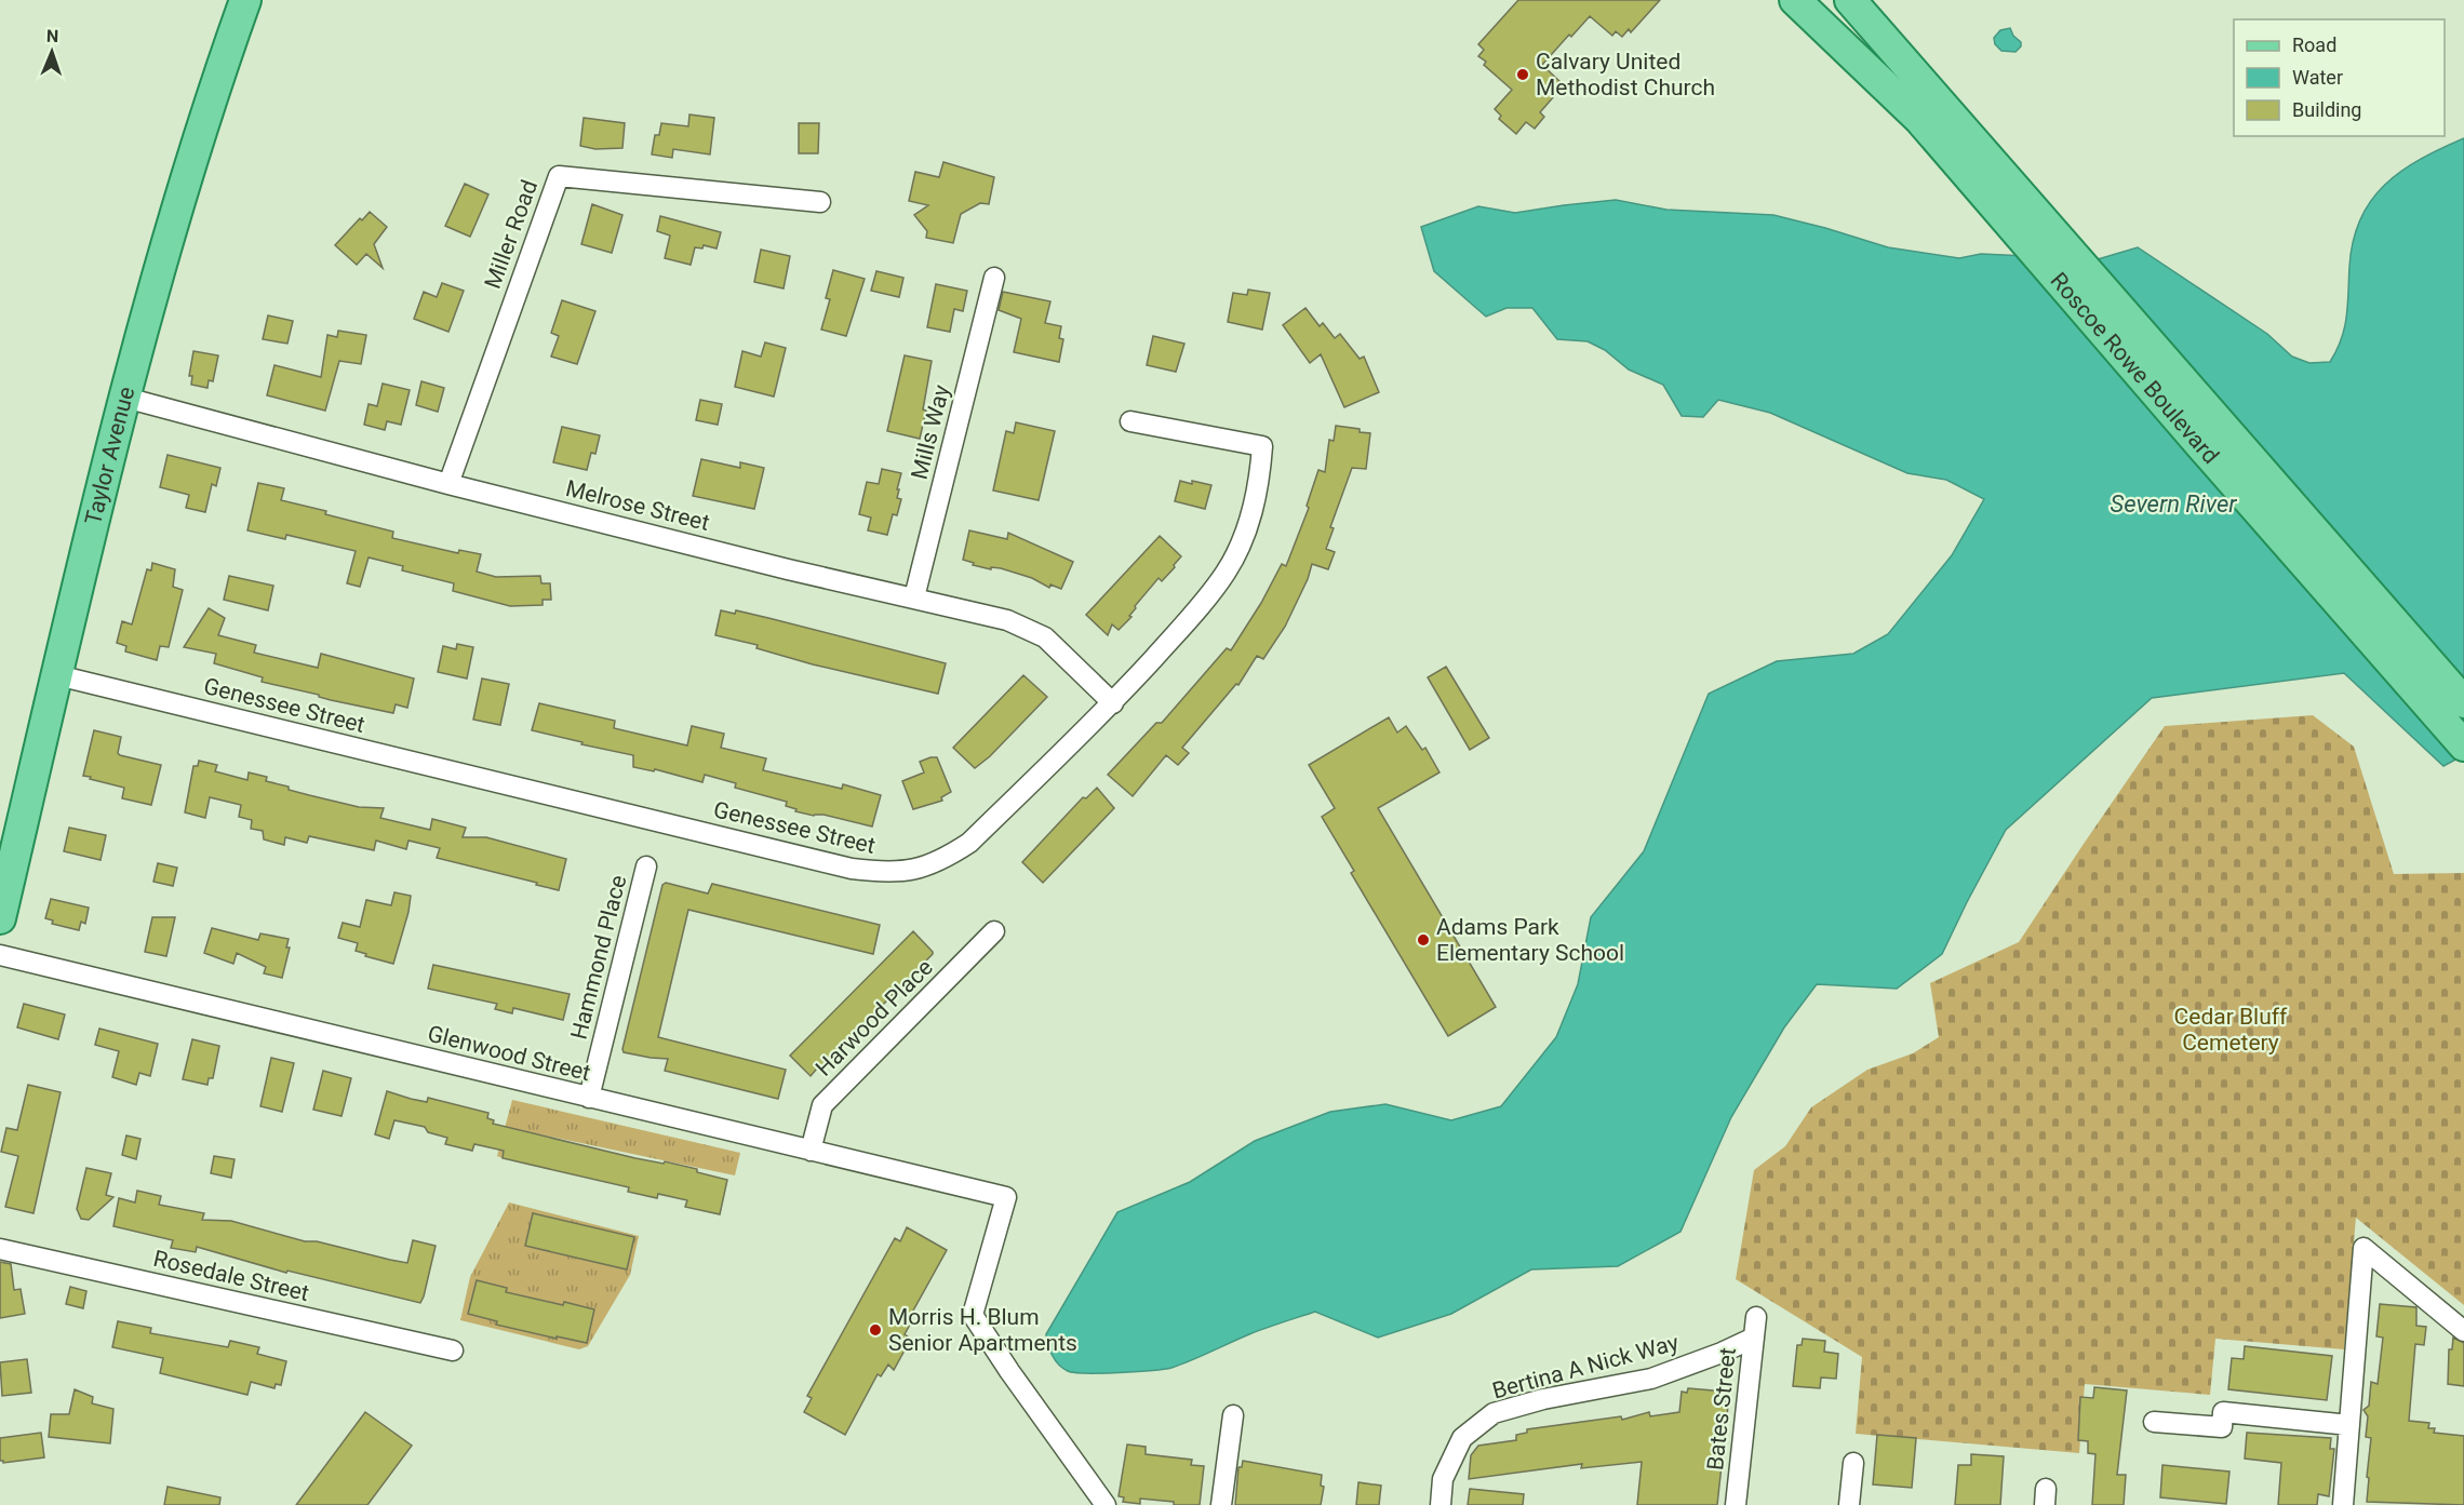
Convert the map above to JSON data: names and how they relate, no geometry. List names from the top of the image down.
{
  "streets": {
    "main road": ["Roscoe Rowe Boulevard", "Taylor Avenue"],
    "street": [
      "Miller Road",
      "Mills Way",
      "Melrose Street",
      "Genessee Street",
      "Hammond Place",
      "Harwood Place",
      "Glenwood Street",
      "Rosedale Street",
      "Bertina A Nick Way",
      "Bates Street"
    ]
  },
  "crossings": [
    ["Miller Road", "Melrose Street"],
    ["Mills Way", "Melrose Street"],
    ["Taylor Avenue", "Melrose Street"],
    ["Taylor Avenue", "Genessee Street"],
    ["Melrose Street", "Genessee Street"],
    ["Hammond Place", "Glenwood Street"],
    ["Harwood Place", "Glenwood Street"],
    ["Bertina A Nick Way", "Bates Street"]
  ],
  "water": ["Severn River"],
  "parks": ["Cedar Bluff Cemetery"],
  "places": ["Calvary United Methodist Church", "Adams Park Elementary School", "Morris H. Blum Senior Apartments"],
  "legend": ["Road", "Water", "Building"],
  "north": "top"
}
